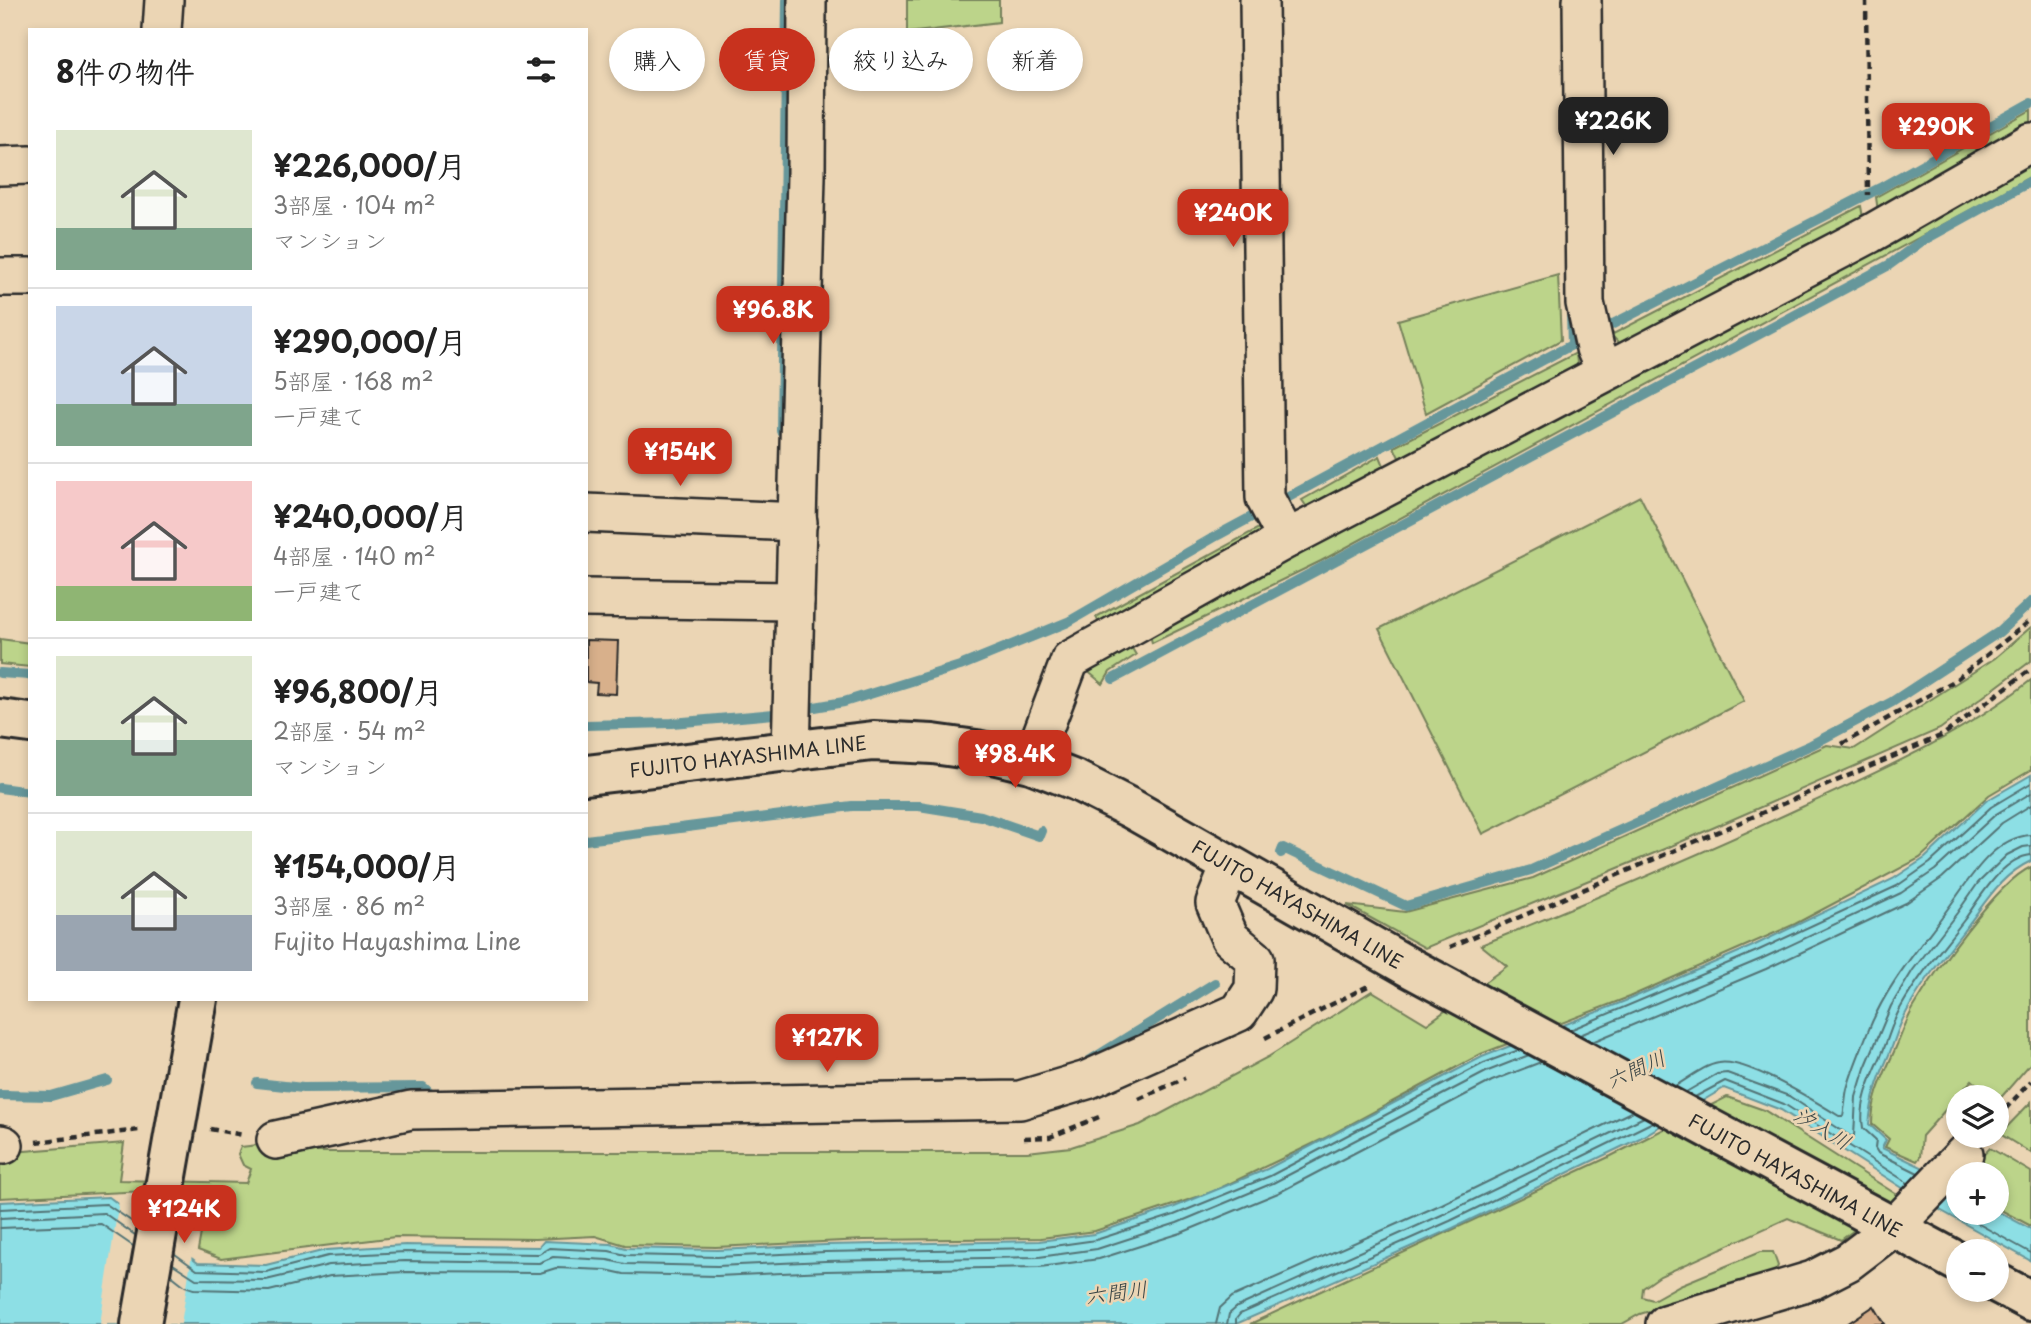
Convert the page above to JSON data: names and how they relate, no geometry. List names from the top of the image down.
{
  "streets": {
    "main road": ["FUJITO HAYASHIMA LINE"]
  },
  "water": ["六間川", "汐入川"],
  "page": {
    "chip": [
      "購入",
      "賃貸",
      "絞り込み",
      "新着"
    ],
    "heading": "8件の物件",
    "price": [
      "¥226K",
      "¥290K",
      "¥240K",
      "¥96.8K",
      "¥154K",
      "¥98.4K",
      "¥127K",
      "¥124K"
    ],
    "list": [
      {
        "name": "¥226,000/月",
        "note": "3部屋 · 104 m² · マンション"
      },
      {
        "name": "¥290,000/月",
        "note": "5部屋 · 168 m² · 一戸建て"
      },
      {
        "name": "¥240,000/月",
        "note": "4部屋 · 140 m² · 一戸建て"
      },
      {
        "name": "¥96,800/月",
        "note": "2部屋 · 54 m² · マンション"
      },
      {
        "name": "¥154,000/月",
        "note": "3部屋 · 86 m² · Fujito Hayashima Line"
      }
    ],
    "map_buttons": ["+", "−"]
  }
}
